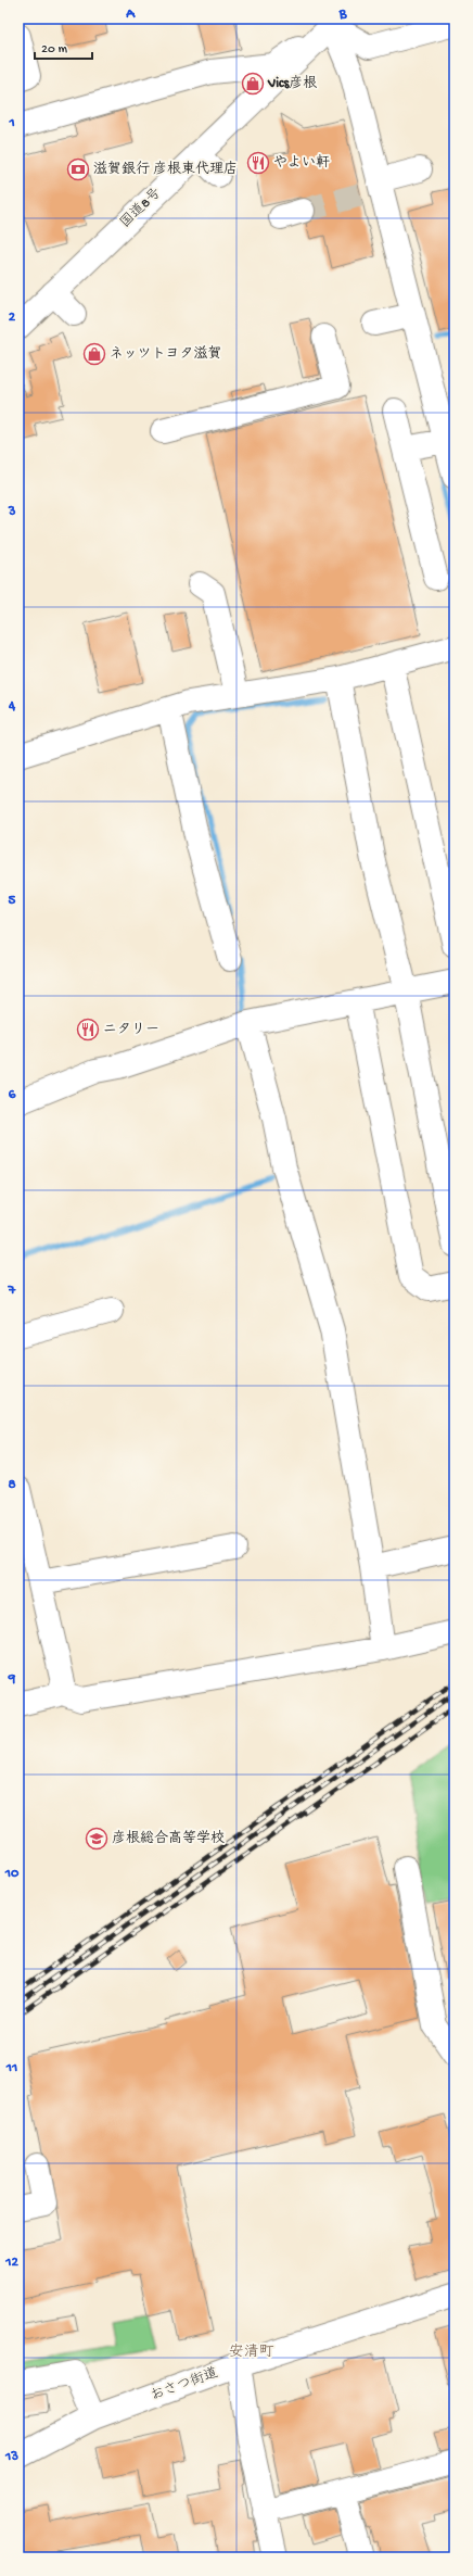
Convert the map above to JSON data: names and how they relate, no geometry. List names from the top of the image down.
{
  "streets": {
    "main road": ["国道8号", "おさつ街道"]
  },
  "districts": ["安清町"],
  "places": {
    "shop": ["Vics彦根", "ネッツトヨタ滋賀"],
    "restaurant": ["やよい軒", "ニタリー"],
    "bank": ["滋賀銀行 彦根東代理店"],
    "school or university": ["彦根総合高等学校"]
  },
  "scale_bar": "20 m",
  "grid": {
    "columns": ["A", "B"],
    "rows": [
      "1",
      "2",
      "3",
      "4",
      "5",
      "6",
      "7",
      "8",
      "9",
      "10",
      "11",
      "12",
      "13"
    ]
  }
}
